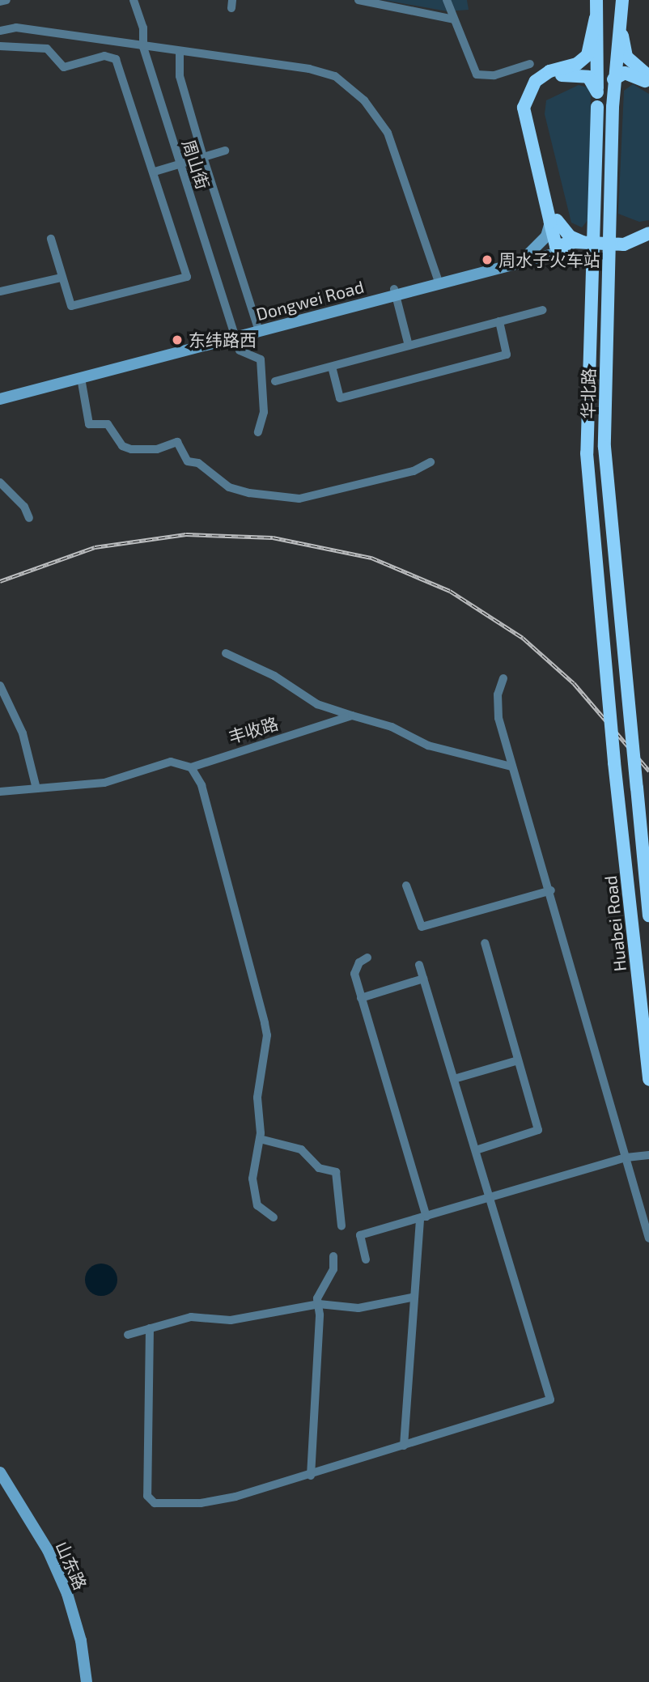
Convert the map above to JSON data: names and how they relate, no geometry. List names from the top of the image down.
{
  "streets": {
    "highway": ["华北路", "Huabei Road"],
    "main road": ["Dongwei Road", "山东路"],
    "street": ["周山街", "丰收路"]
  },
  "crossings": [
    ["周山街", "Dongwei Road"],
    ["华北路", "Huabei Road"]
  ],
  "places": ["周水子火车站", "东纬路西"]
}
